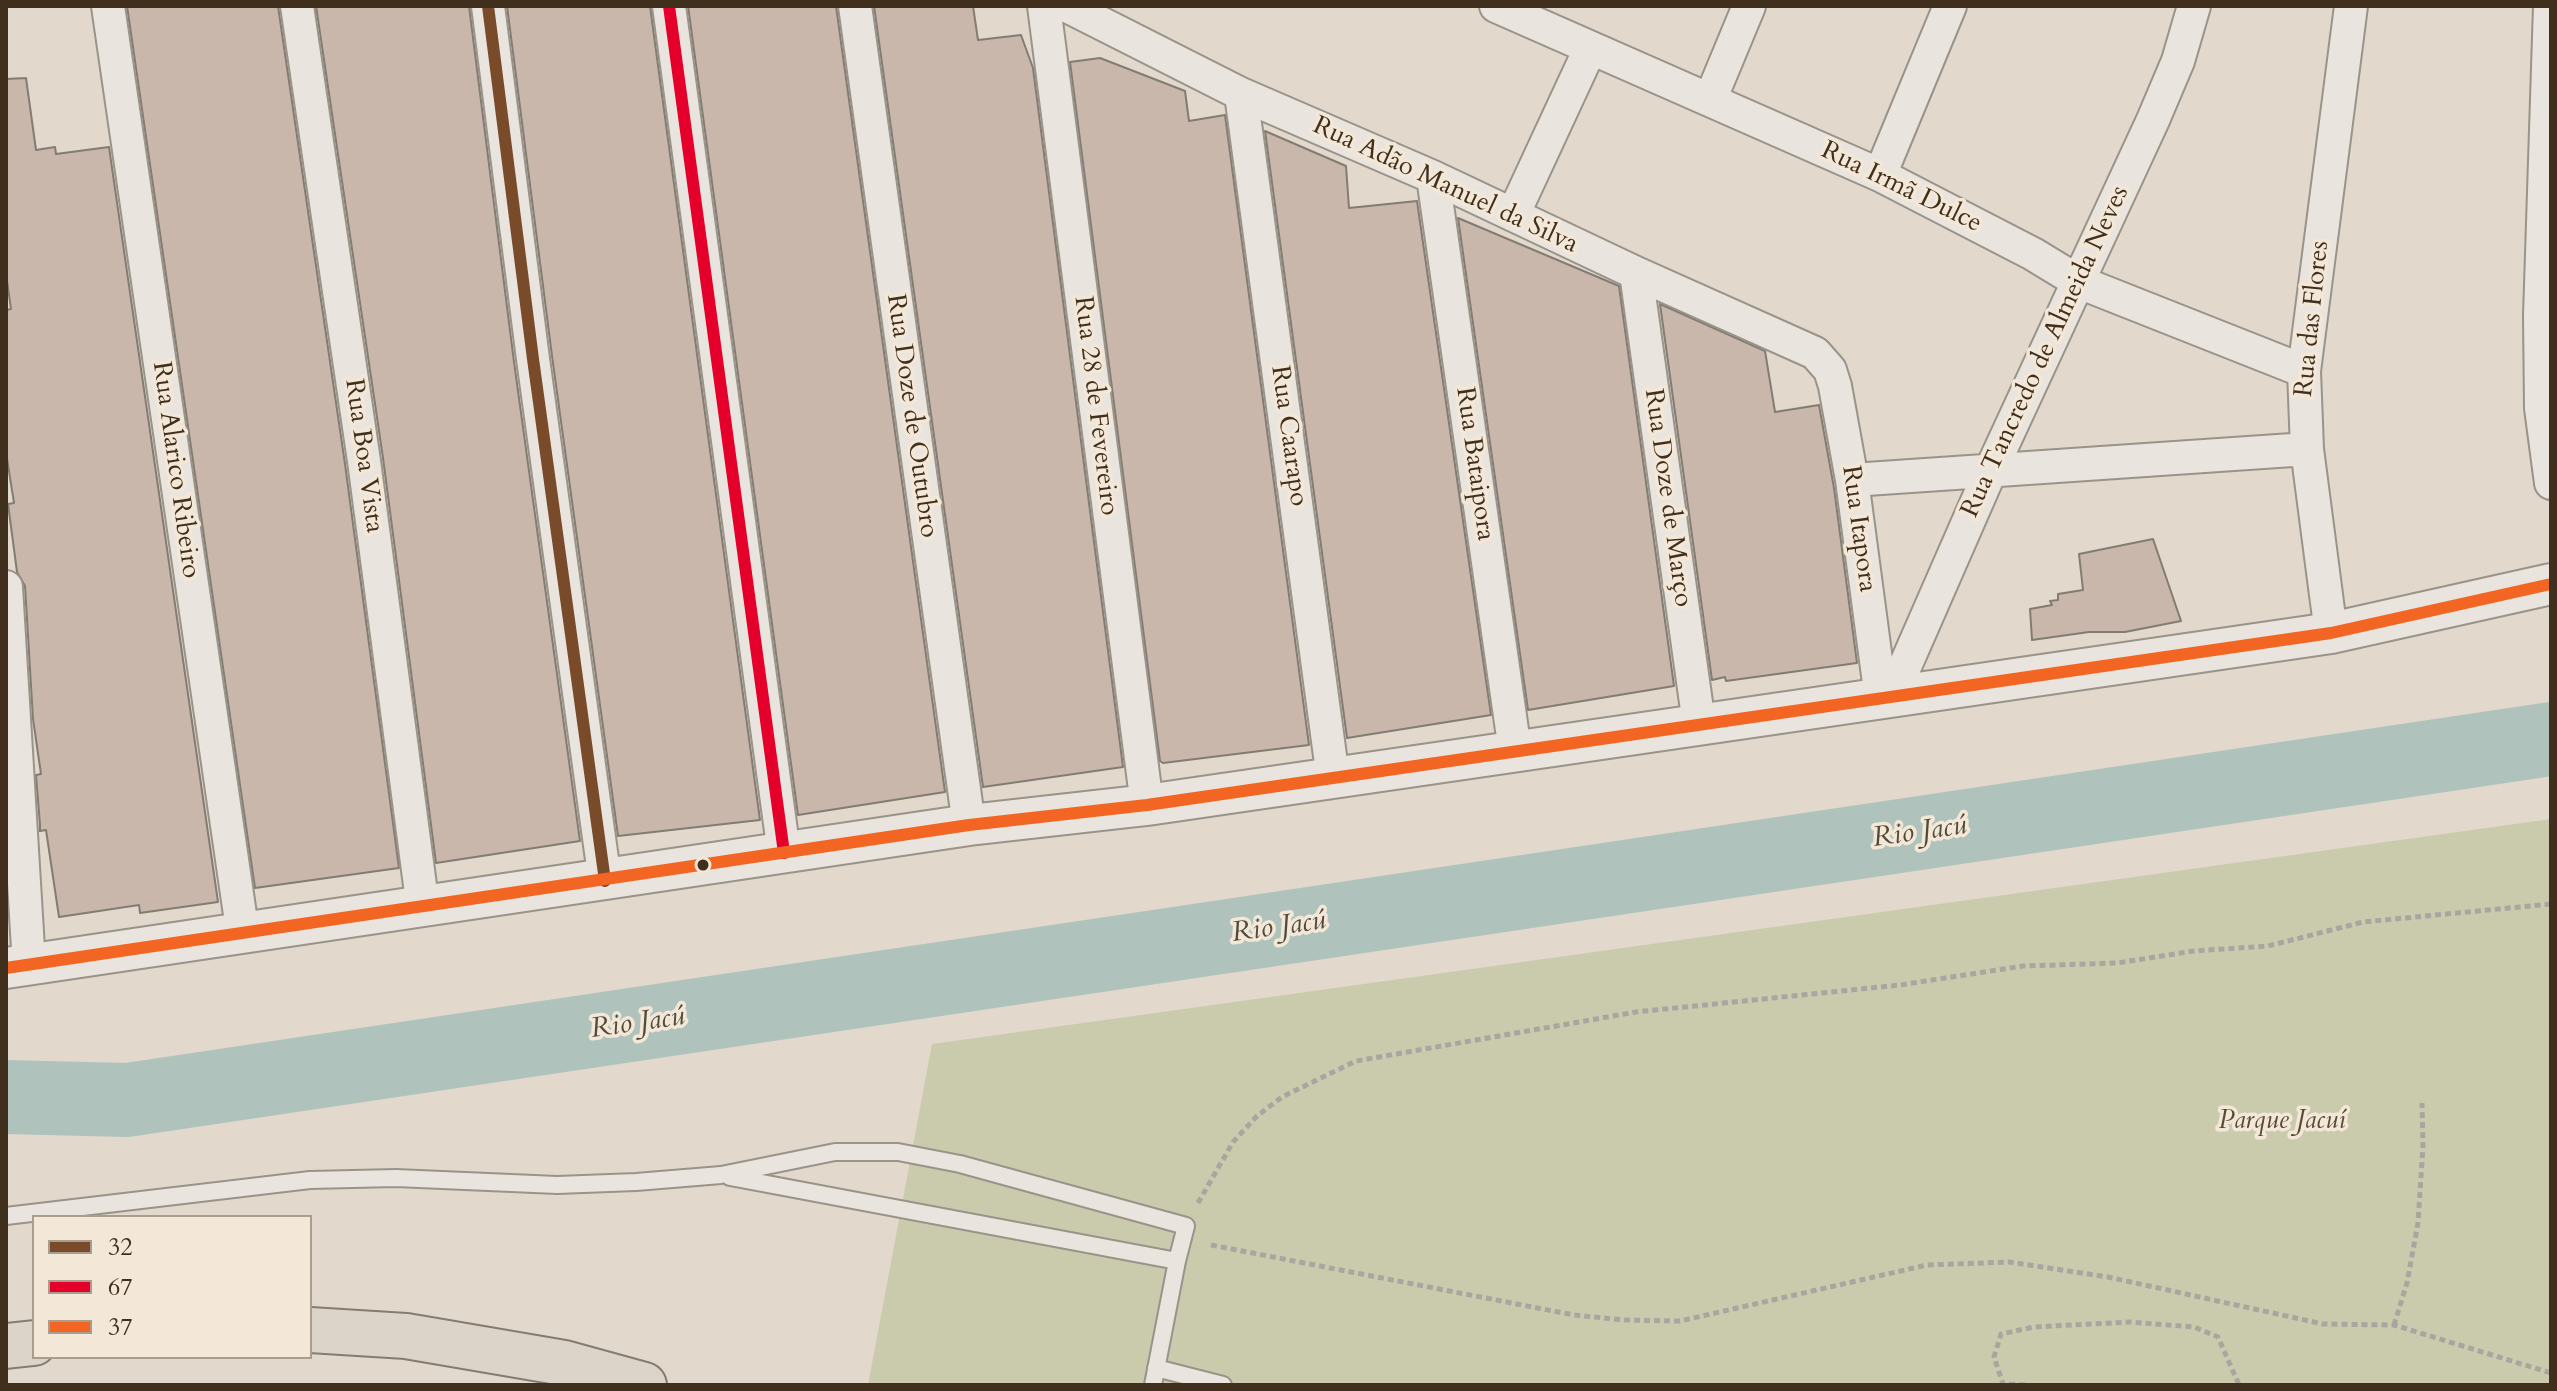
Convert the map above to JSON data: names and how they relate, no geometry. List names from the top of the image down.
{
  "streets": {
    "street": [
      "Rua Adão Manuel da Silva",
      "Rua Irmã Dulce",
      "Rua das Flores",
      "Rua Tancredo de Almeida Neves",
      "Rua 28 de Fevereiro",
      "Rua Doze de Outubro",
      "Rua Caarapo",
      "Rua Boa Vista",
      "Rua Bataipora",
      "Rua Alarico Ribeiro",
      "Rua Doze de Março",
      "Rua Itapora"
    ]
  },
  "crossings": [
    ["Rua Adão Manuel da Silva", "Rua Caarapo"],
    ["Rua Adão Manuel da Silva", "Rua Bataipora"],
    ["Rua Adão Manuel da Silva", "Rua Doze de Março"],
    ["Rua Adão Manuel da Silva", "Rua Itapora"],
    ["Rua Irmã Dulce", "Rua das Flores"],
    ["Rua Irmã Dulce", "Rua Tancredo de Almeida Neves"],
    ["Rua Tancredo de Almeida Neves", "Rua Itapora"]
  ],
  "water": ["Rio Jacú"],
  "parks": ["Parque Jacuí"],
  "lines": ["transit line 32", "transit line 67", "transit line 37"],
  "legend": ["32", "67", "37"]
}
